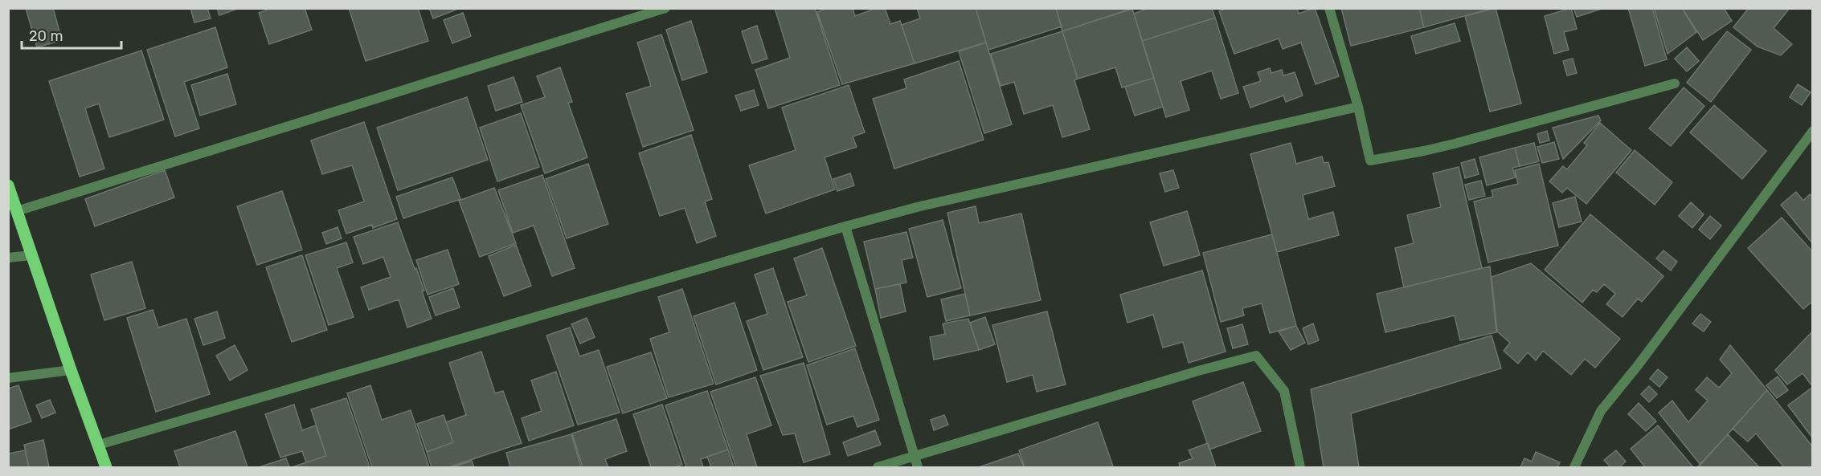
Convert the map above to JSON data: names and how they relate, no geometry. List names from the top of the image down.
{
  "scale_bar": "20 m"
}
